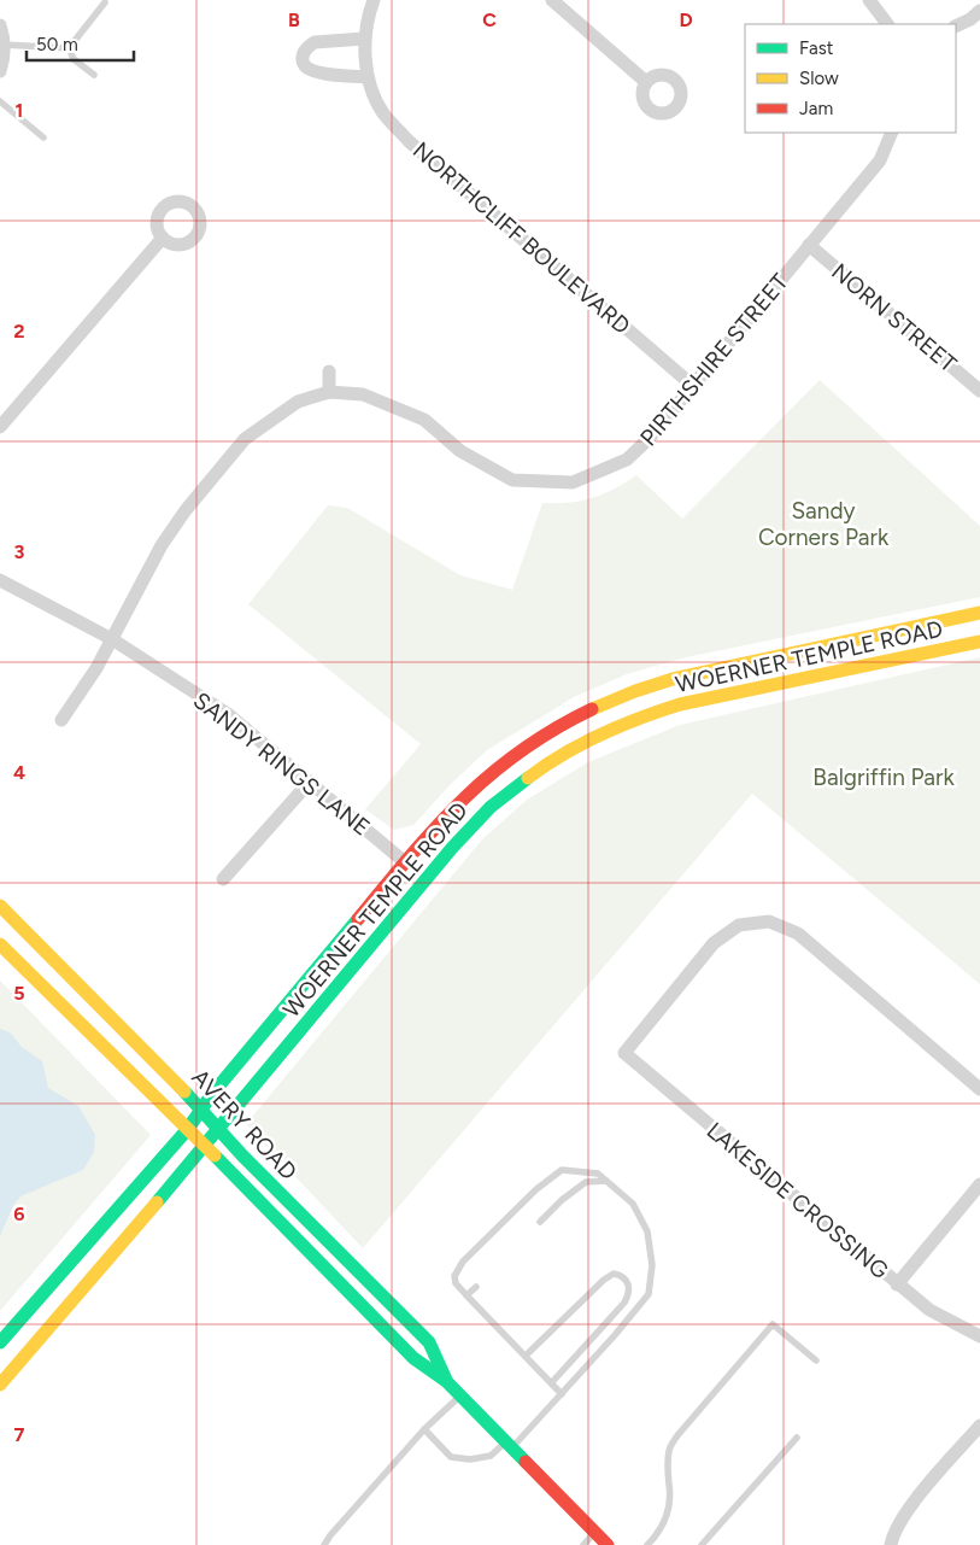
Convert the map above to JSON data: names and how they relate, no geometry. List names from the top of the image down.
{
  "streets": {
    "main road": ["WOERNER TEMPLE ROAD", "AVERY ROAD"],
    "street": [
      "NORTHCLIFF BOULEVARD",
      "NORN STREET",
      "PIRTHSHIRE STREET",
      "SANDY RINGS LANE",
      "LAKESIDE CROSSING"
    ]
  },
  "crossings": [
    ["NORTHCLIFF BOULEVARD", "PIRTHSHIRE STREET"],
    ["NORN STREET", "PIRTHSHIRE STREET"],
    ["PIRTHSHIRE STREET", "SANDY RINGS LANE"],
    ["WOERNER TEMPLE ROAD", "SANDY RINGS LANE"],
    ["WOERNER TEMPLE ROAD", "AVERY ROAD"]
  ],
  "parks": ["Sandy Corners Park", "Balgriffin Park"],
  "legend": ["Fast", "Slow", "Jam"],
  "scale_bar": "50 m",
  "grid": {
    "columns": ["B", "C", "D"],
    "rows": [
      "1",
      "2",
      "3",
      "4",
      "5",
      "6",
      "7"
    ]
  }
}
